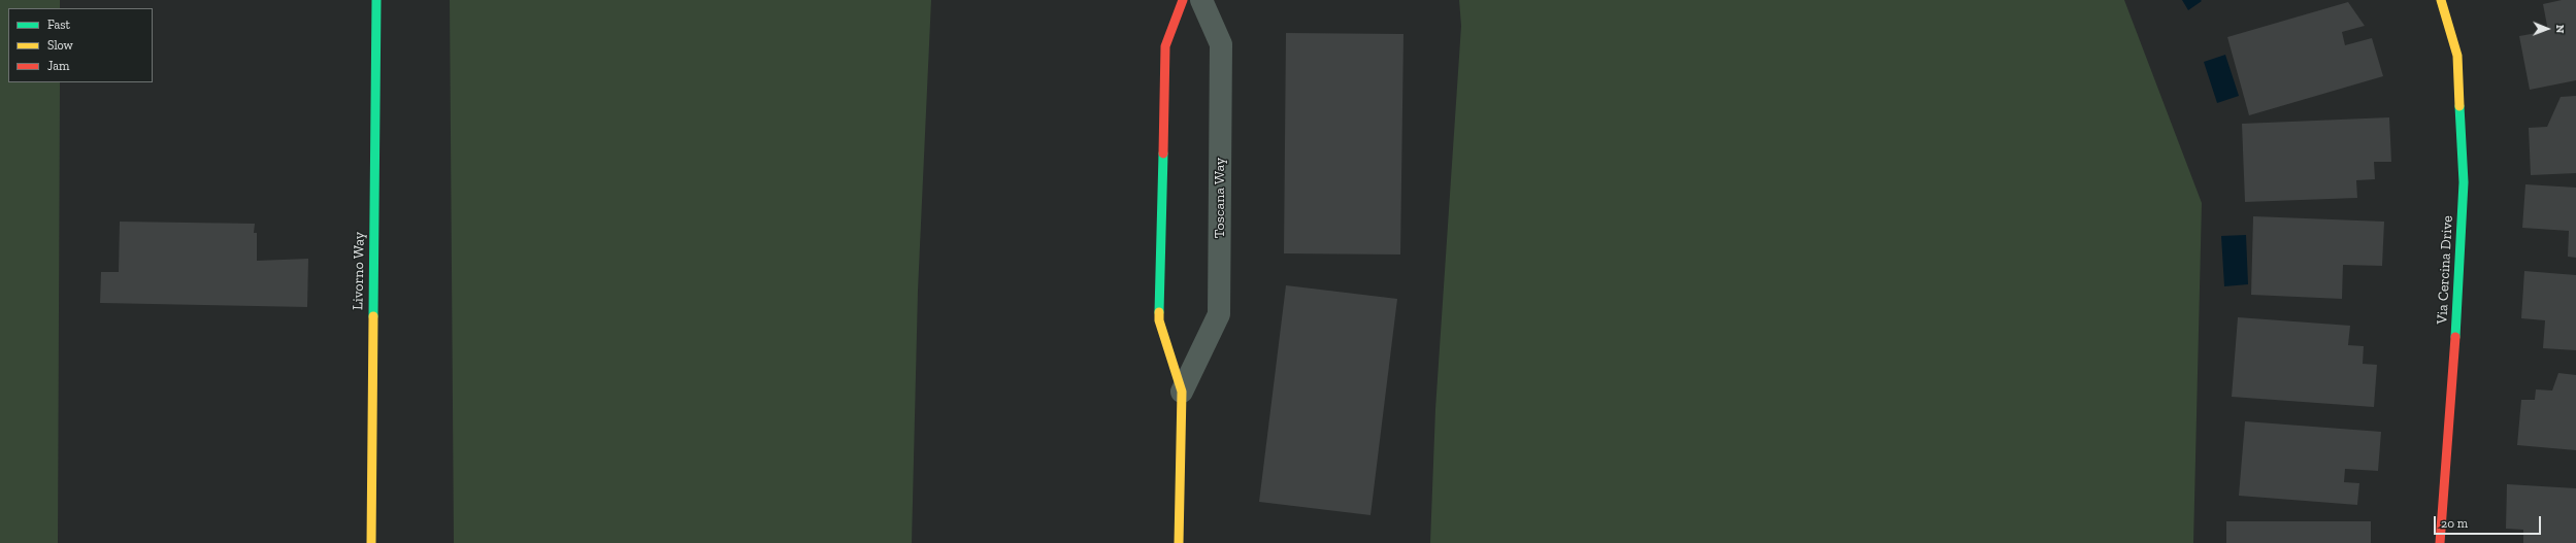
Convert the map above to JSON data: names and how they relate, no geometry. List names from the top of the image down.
{
  "streets": {
    "street": ["Toscana Way", "Via Cercina Drive", "Livorno Way"]
  },
  "legend": ["Fast", "Slow", "Jam"],
  "scale_bar": "20 m",
  "north": "right"
}
